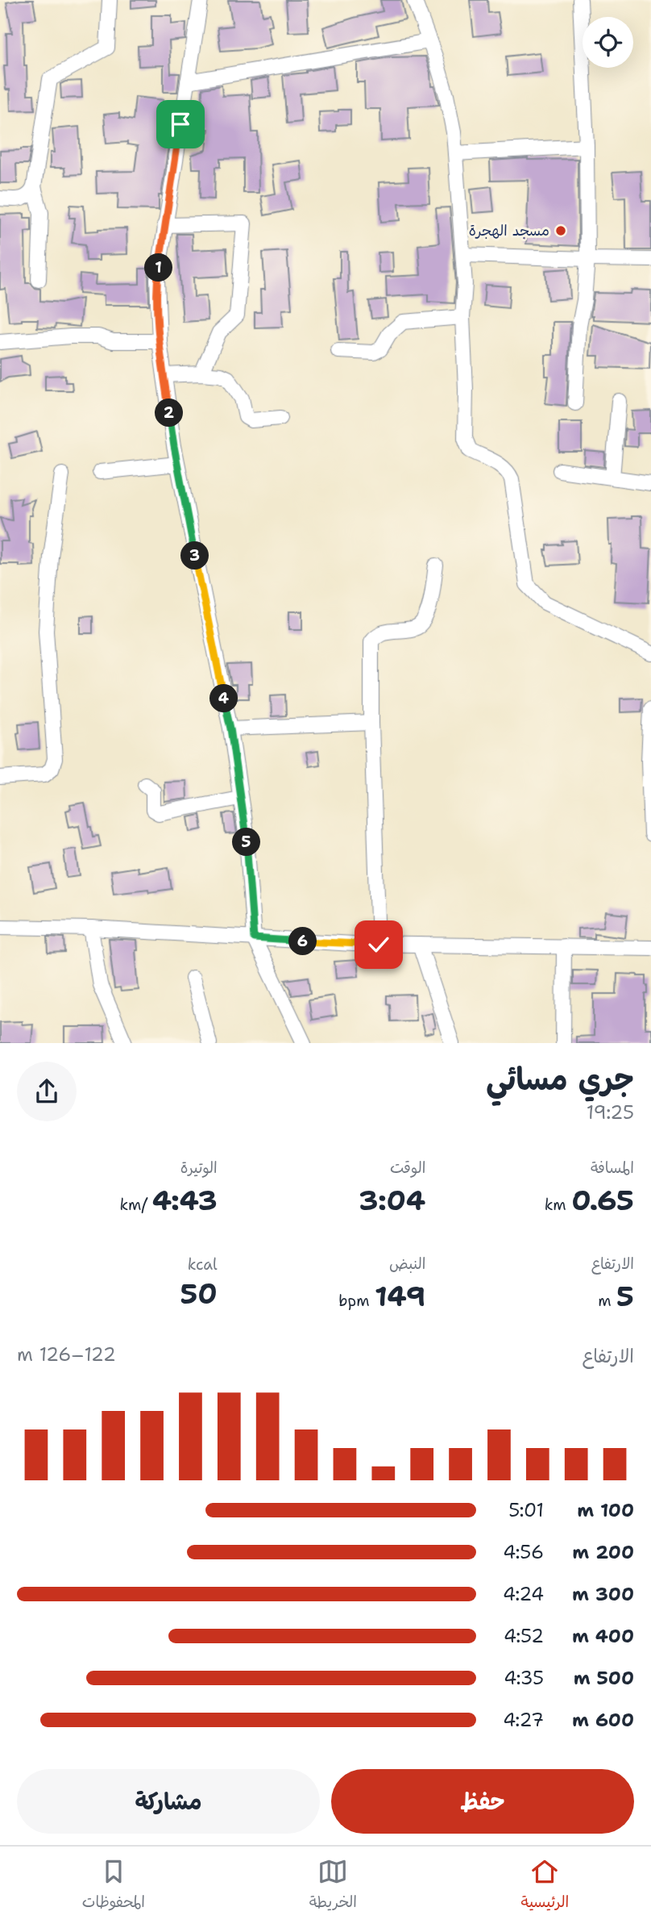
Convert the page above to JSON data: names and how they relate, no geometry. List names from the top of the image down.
{
  "places": ["مسجد الهجرة"],
  "page": {
    "pins": [
      "1",
      "2",
      "3",
      "4",
      "5",
      "6"
    ],
    "heading": ["جري مسائي", "19:25"],
    "stats": [
      ["المسافة", "0.65 km"],
      ["الوقت", "3:04"],
      ["الوتيرة", "4:43 /km"],
      ["الارتفاع", "5 m"],
      ["النبض", "149 bpm"],
      ["kcal", "50"]
    ],
    "chart": ["الارتفاع", "122–126 m"],
    "list": [
      {
        "name": "100 m",
        "note": "5:01"
      },
      {
        "name": "200 m",
        "note": "4:56"
      },
      {
        "name": "300 m",
        "note": "4:24"
      },
      {
        "name": "400 m",
        "note": "4:52"
      },
      {
        "name": "500 m",
        "note": "4:35"
      },
      {
        "name": "600 m",
        "note": "4:27"
      }
    ],
    "buttons": ["حفظ", "مشاركة"],
    "tabs": ["الرئيسية", "الخريطة", "المحفوظات"]
  }
}
